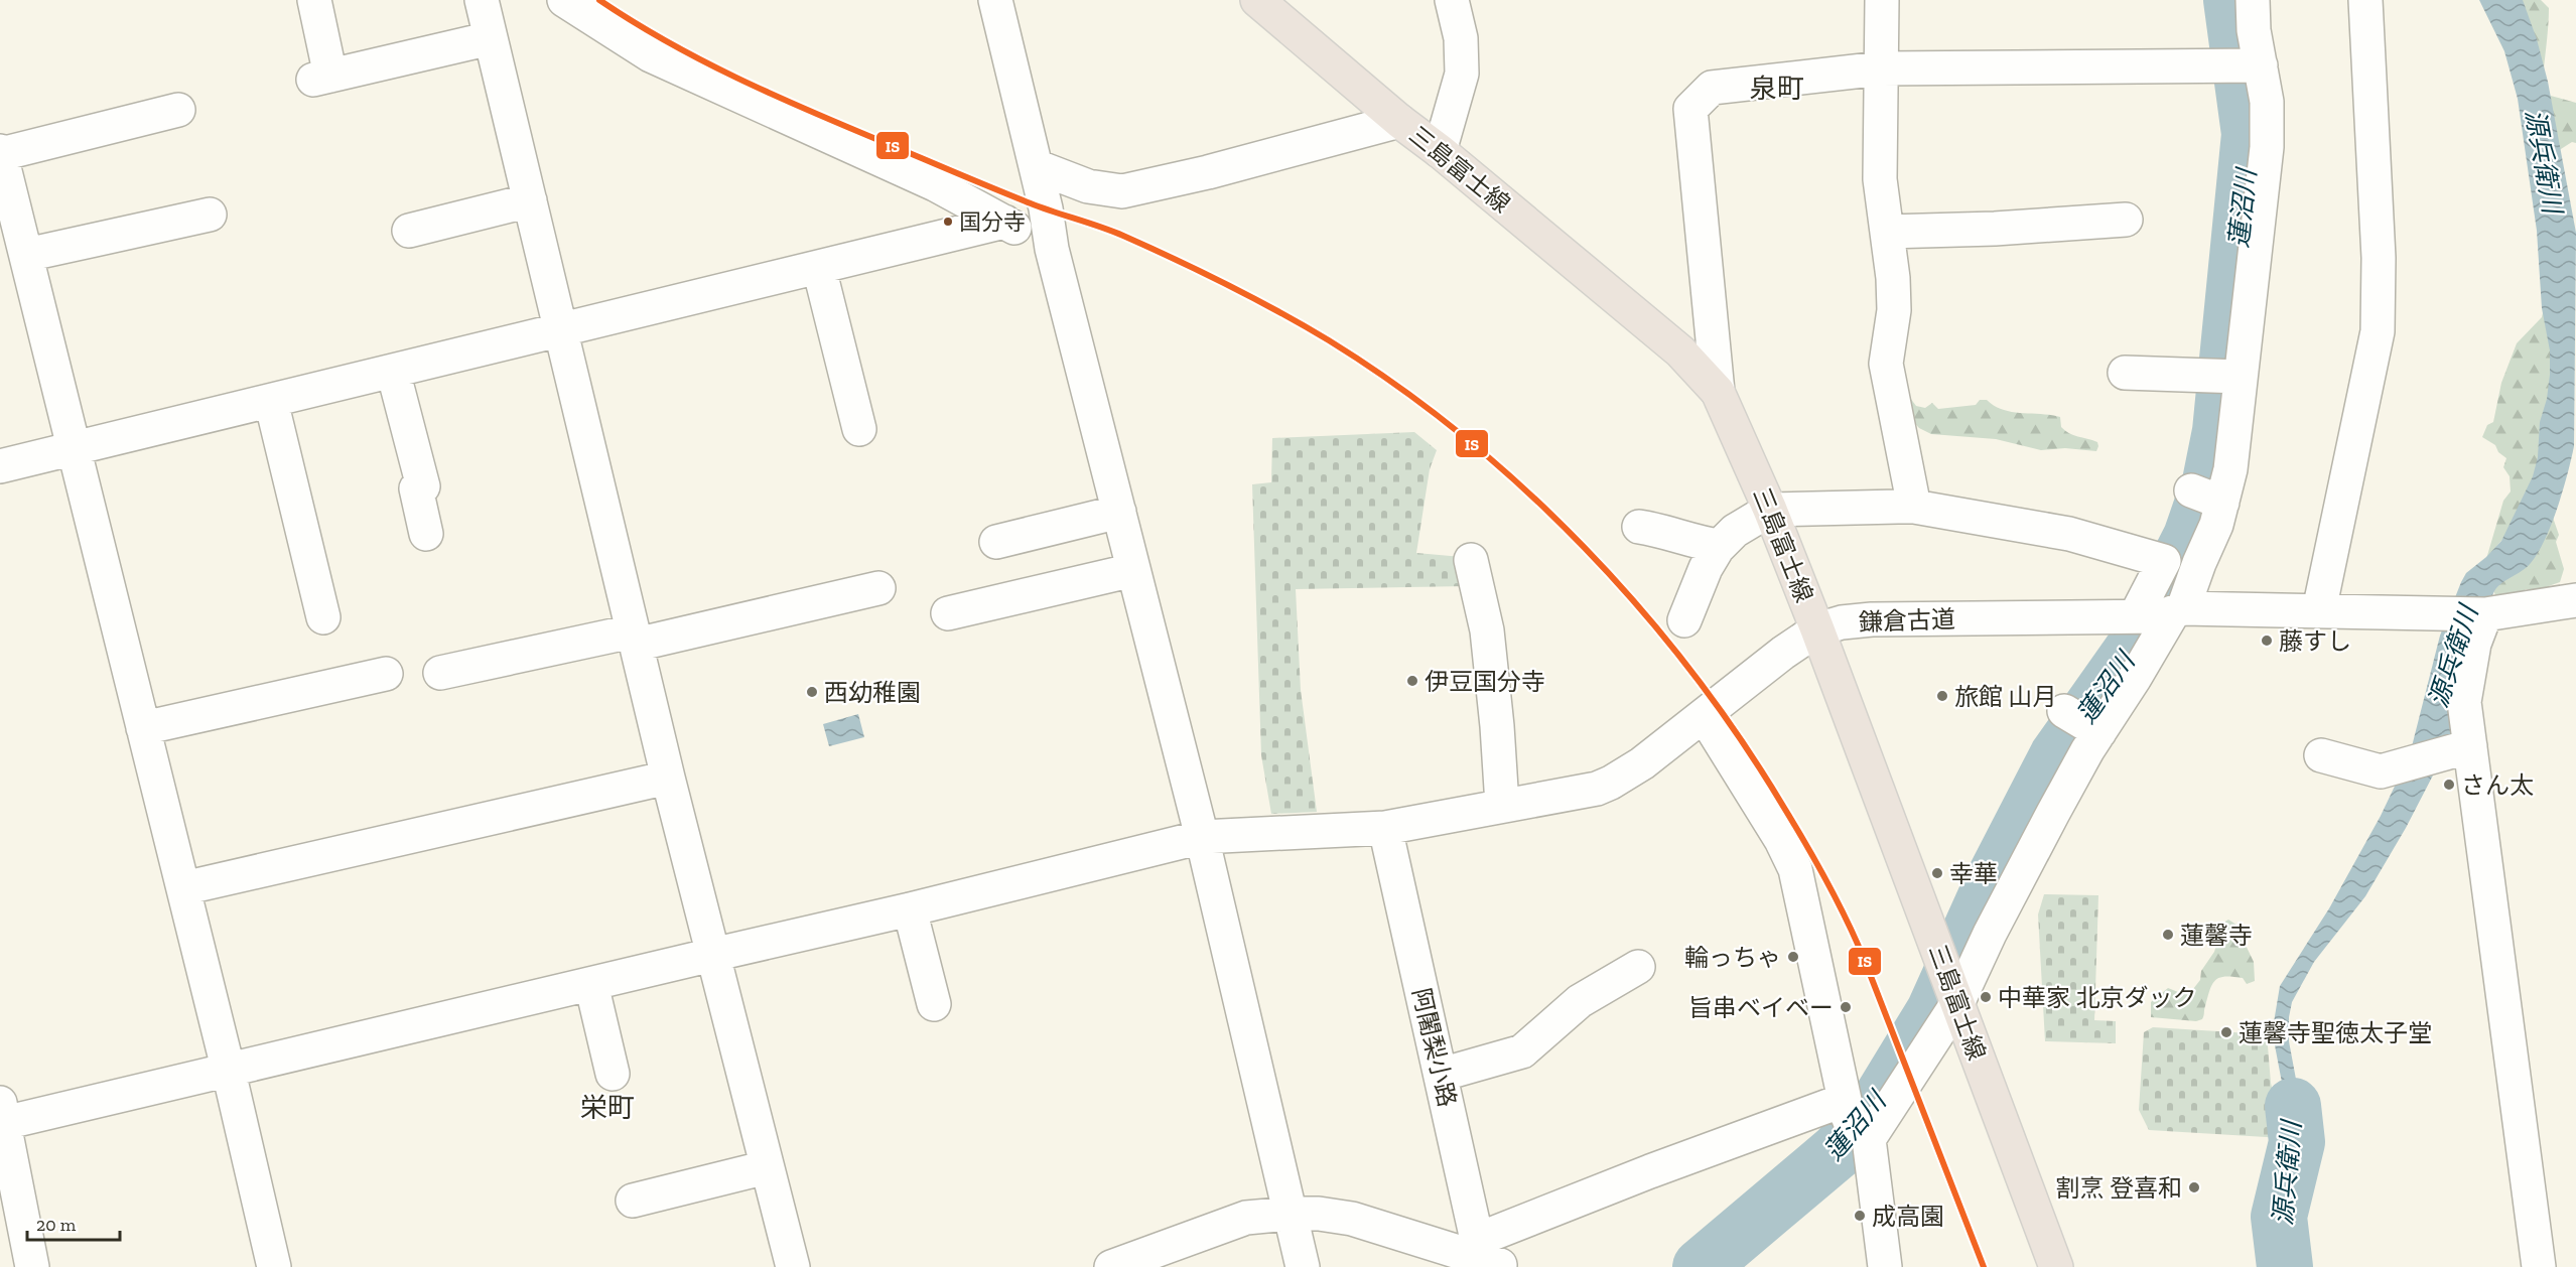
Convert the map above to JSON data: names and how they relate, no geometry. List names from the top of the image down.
{
  "streets": {
    "main road": ["三島富士線"],
    "street": ["鎌倉古道", "阿闍梨小路"]
  },
  "crossings": [
    ["三島富士線", "鎌倉古道"],
    ["鎌倉古道", "阿闍梨小路"]
  ],
  "districts": ["泉町", "栄町"],
  "water": ["源兵衛川", "蓮沼川"],
  "places": [
    "国分寺",
    "藤すし",
    "伊豆国分寺",
    "西幼稚園",
    "旅館 山月",
    "さん太",
    "幸華",
    "蓮馨寺",
    "輪っちゃ",
    "中華家 北京ダック",
    "旨串ベイベー",
    "蓮馨寺聖徳太子堂",
    "割烹 登喜和",
    "成高園"
  ],
  "lines": ["transit line IS"],
  "scale_bar": "20 m"
}
